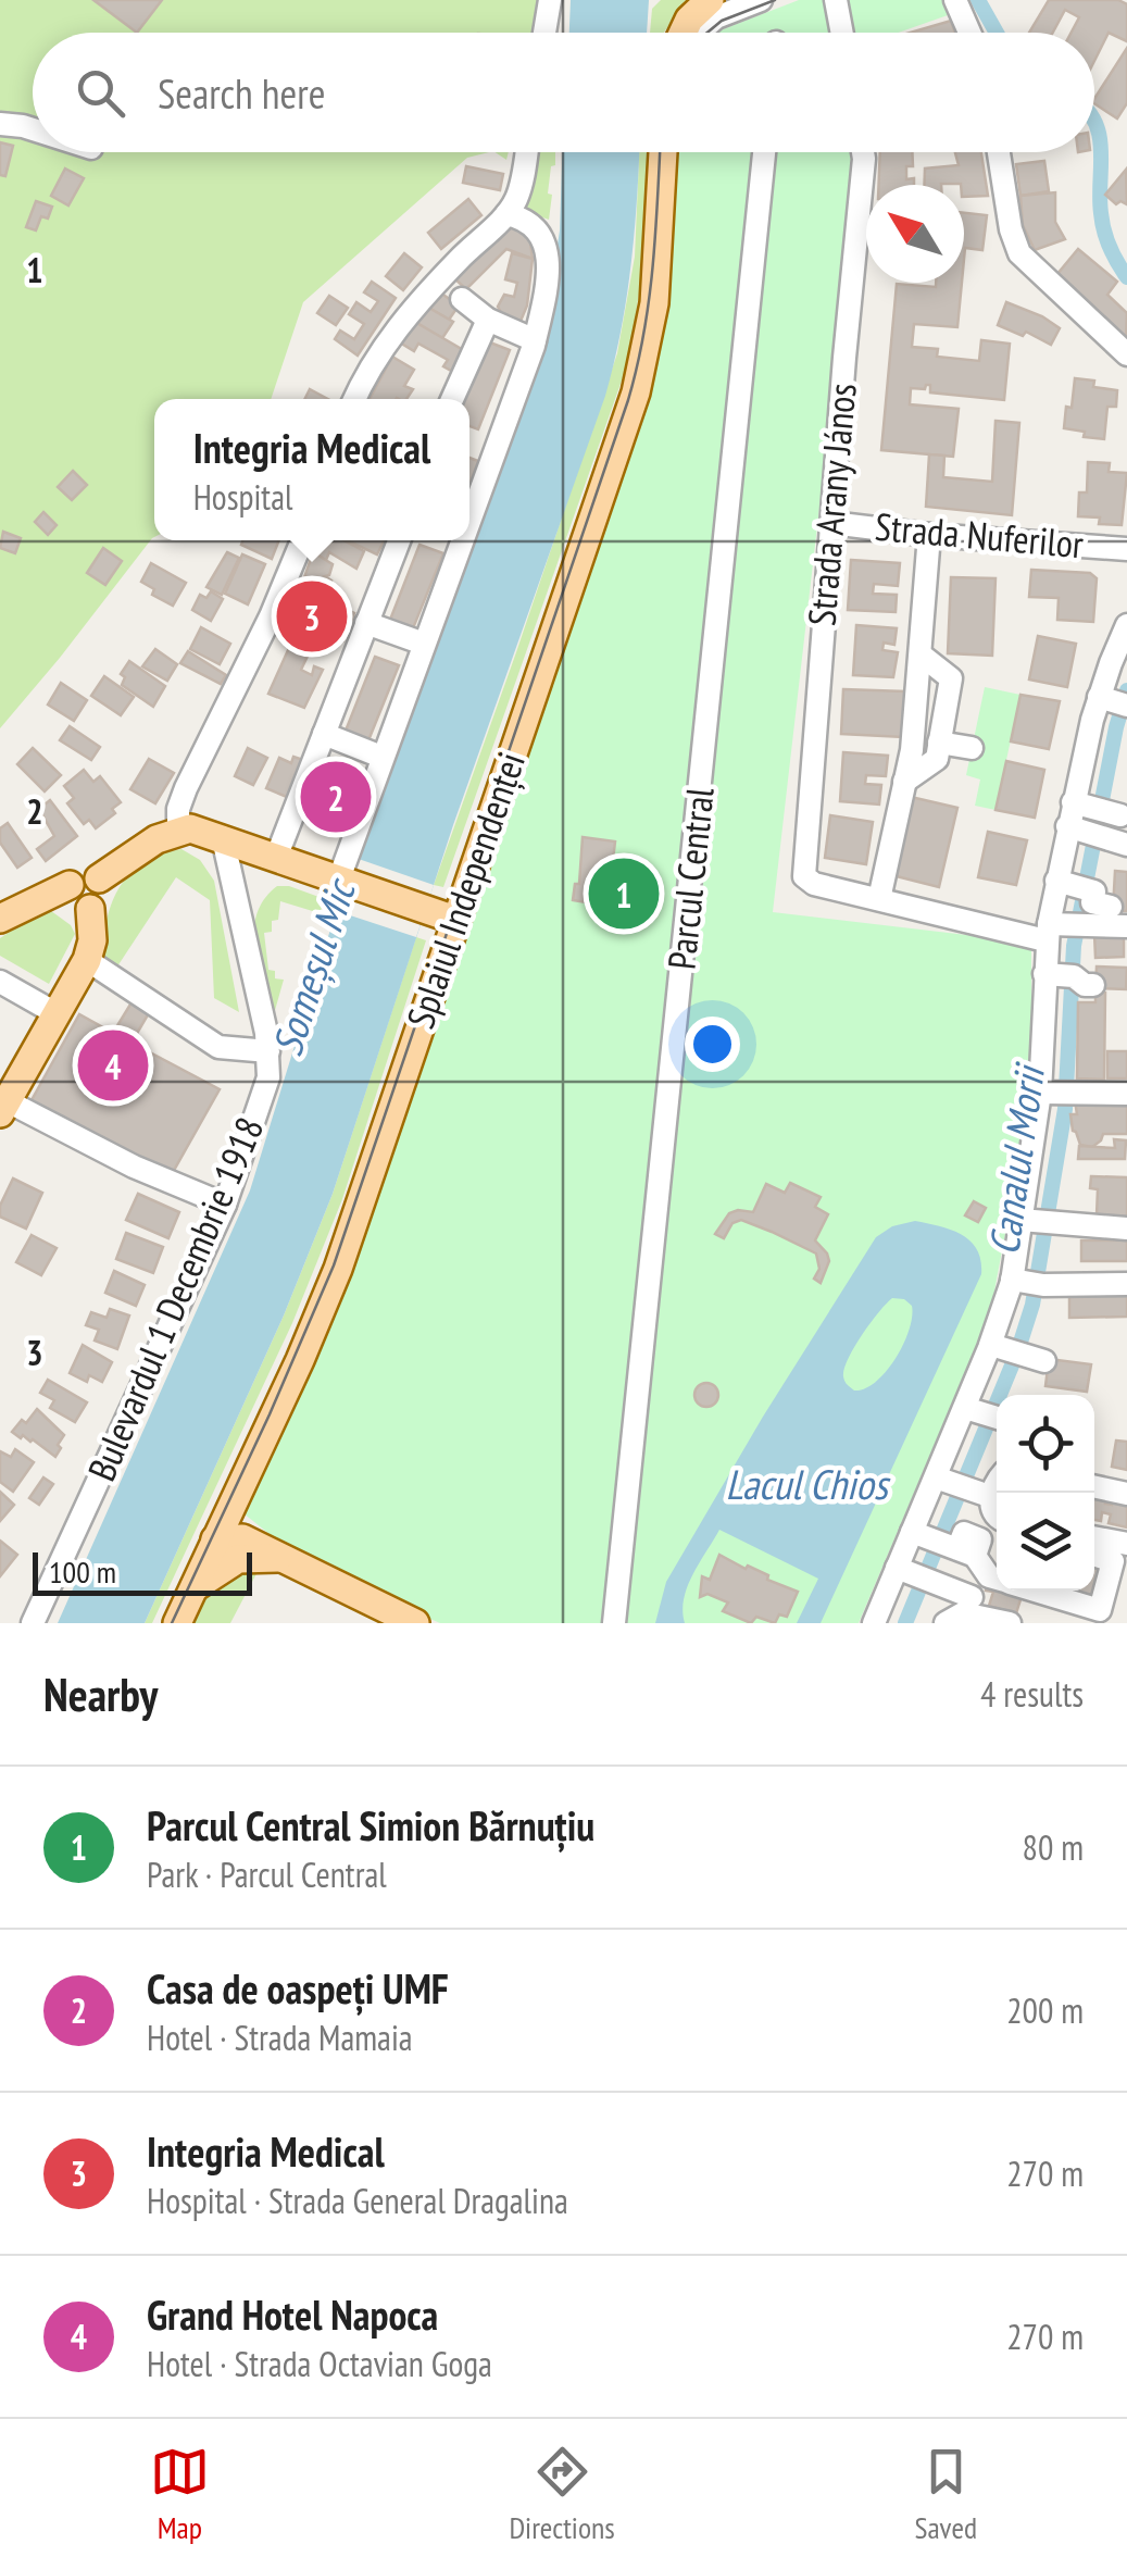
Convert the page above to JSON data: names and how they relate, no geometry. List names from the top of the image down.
{
  "streets": {
    "main road": ["Splaiul Independenței"],
    "street": [
      "Strada Arany János",
      "Strada Nuferilor",
      "Parcul Central",
      "Bulevardul 1 Decembrie 1918"
    ]
  },
  "crossings": [
    ["Strada Arany János", "Strada Nuferilor"]
  ],
  "water": ["Someșul Mic", "Canalul Morii", "Lacul Chios"],
  "scale_bar": "100 m",
  "north": "top left",
  "page": {
    "search": "Search here",
    "popup": ["Integria Medical", "Hospital"],
    "pins": [
      "3",
      "2",
      "1",
      "4"
    ],
    "scale": "100 m",
    "heading": ["Nearby", "4 results"],
    "list": [
      {
        "mark": "1",
        "name": "Parcul Central Simion Bărnuțiu",
        "note": "Park · Parcul Central",
        "value": "80 m"
      },
      {
        "mark": "2",
        "name": "Casa de oaspeți UMF",
        "note": "Hotel · Strada Mamaia",
        "value": "200 m"
      },
      {
        "mark": "3",
        "name": "Integria Medical",
        "note": "Hospital · Strada General Dragalina",
        "value": "270 m"
      },
      {
        "mark": "4",
        "name": "Grand Hotel Napoca",
        "note": "Hotel · Strada Octavian Goga",
        "value": "270 m"
      }
    ],
    "nav": ["Map", "Directions", "Saved"]
  },
  "grid": {
    "rows": ["1", "2", "3"]
  }
}
